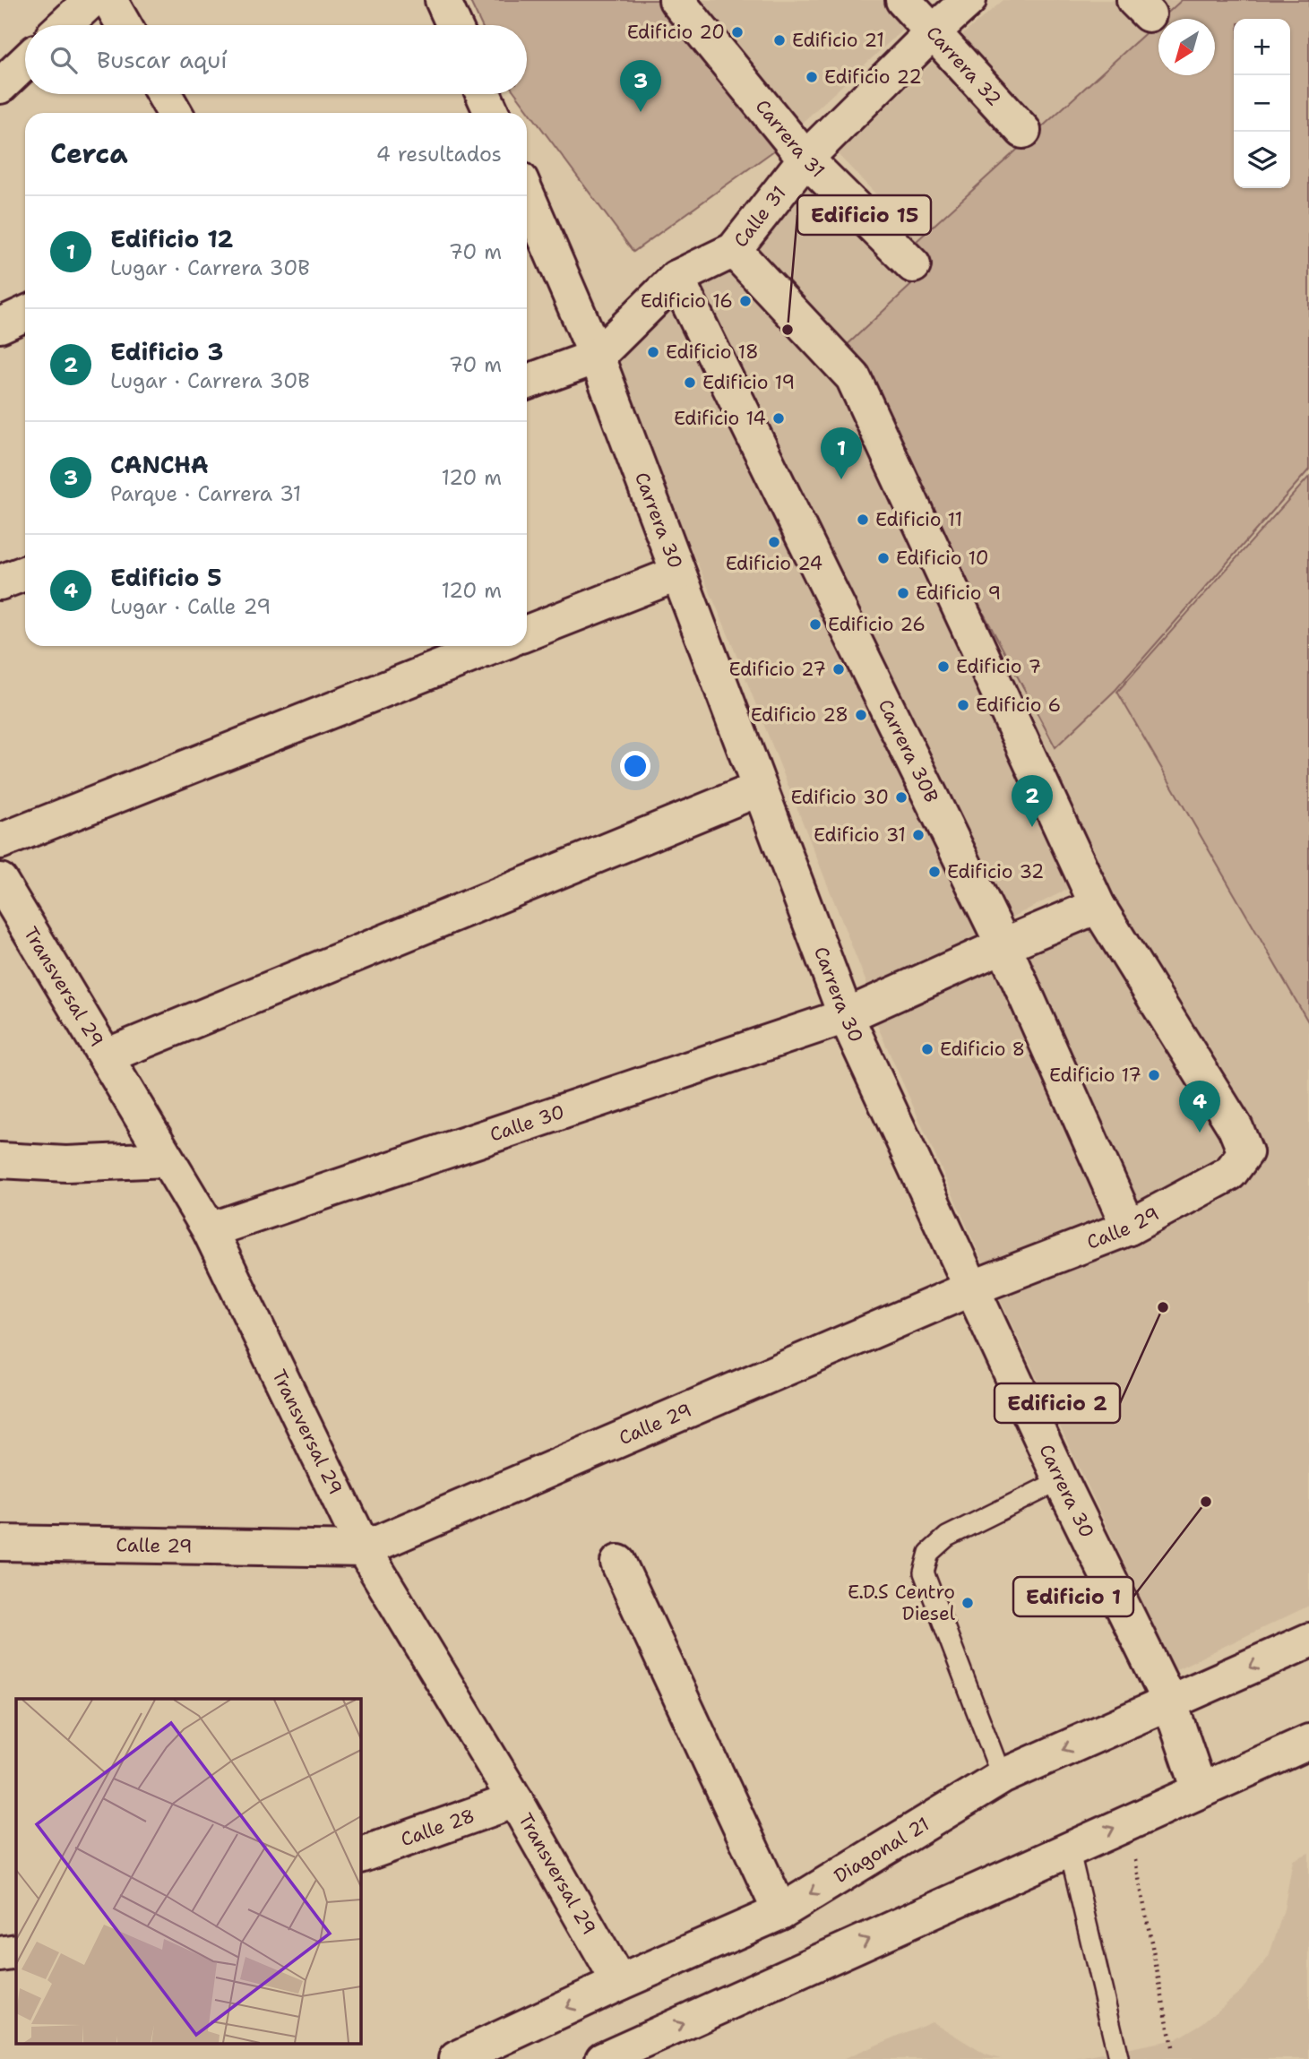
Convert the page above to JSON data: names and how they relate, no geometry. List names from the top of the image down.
{
  "streets": {
    "main road": [
      "Carrera 32",
      "Carrera 31",
      "Calle 31",
      "Carrera 30",
      "Carrera 30B",
      "Transversal 29",
      "Calle 30",
      "Calle 29",
      "Calle 28",
      "Diagonal 21"
    ]
  },
  "crossings": [
    ["Carrera 32", "Calle 31"],
    ["Carrera 31", "Calle 31"],
    ["Calle 31", "Carrera 30"],
    ["Calle 31", "Carrera 30B"],
    ["Carrera 30", "Calle 30"],
    ["Carrera 30", "Calle 29"],
    ["Carrera 30", "Diagonal 21"],
    ["Carrera 30B", "Calle 30"],
    ["Carrera 30B", "Calle 29"],
    ["Transversal 29", "Calle 30"],
    ["Transversal 29", "Calle 29"],
    ["Transversal 29", "Calle 28"],
    ["Transversal 29", "Diagonal 21"],
    ["Calle 30", "Calle 29"]
  ],
  "places": [
    "Edificio 20",
    "Edificio 21",
    "Edificio 22",
    "Edificio 16",
    "Edificio 15",
    "Edificio 18",
    "Edificio 19",
    "Edificio 14",
    "Edificio 11",
    "Edificio 24",
    "Edificio 10",
    "Edificio 9",
    "Edificio 26",
    "Edificio 7",
    "Edificio 27",
    "Edificio 6",
    "Edificio 28",
    "Edificio 30",
    "Edificio 31",
    "Edificio 32",
    "Edificio 8",
    "Edificio 17",
    "Edificio 2",
    "Edificio 1",
    "E.D.S Centro Diesel"
  ],
  "north": "bottom left",
  "page": {
    "map_buttons": ["+", "−"],
    "search": "Buscar aquí",
    "pins": [
      "3",
      "1",
      "2",
      "4"
    ],
    "heading": ["Cerca", "4 resultados"],
    "list": [
      {
        "mark": "1",
        "name": "Edificio 12",
        "note": "Lugar · Carrera 30B",
        "value": "70 m"
      },
      {
        "mark": "2",
        "name": "Edificio 3",
        "note": "Lugar · Carrera 30B",
        "value": "70 m"
      },
      {
        "mark": "3",
        "name": "CANCHA",
        "note": "Parque · Carrera 31",
        "value": "120 m"
      },
      {
        "mark": "4",
        "name": "Edificio 5",
        "note": "Lugar · Calle 29",
        "value": "120 m"
      }
    ]
  }
}
